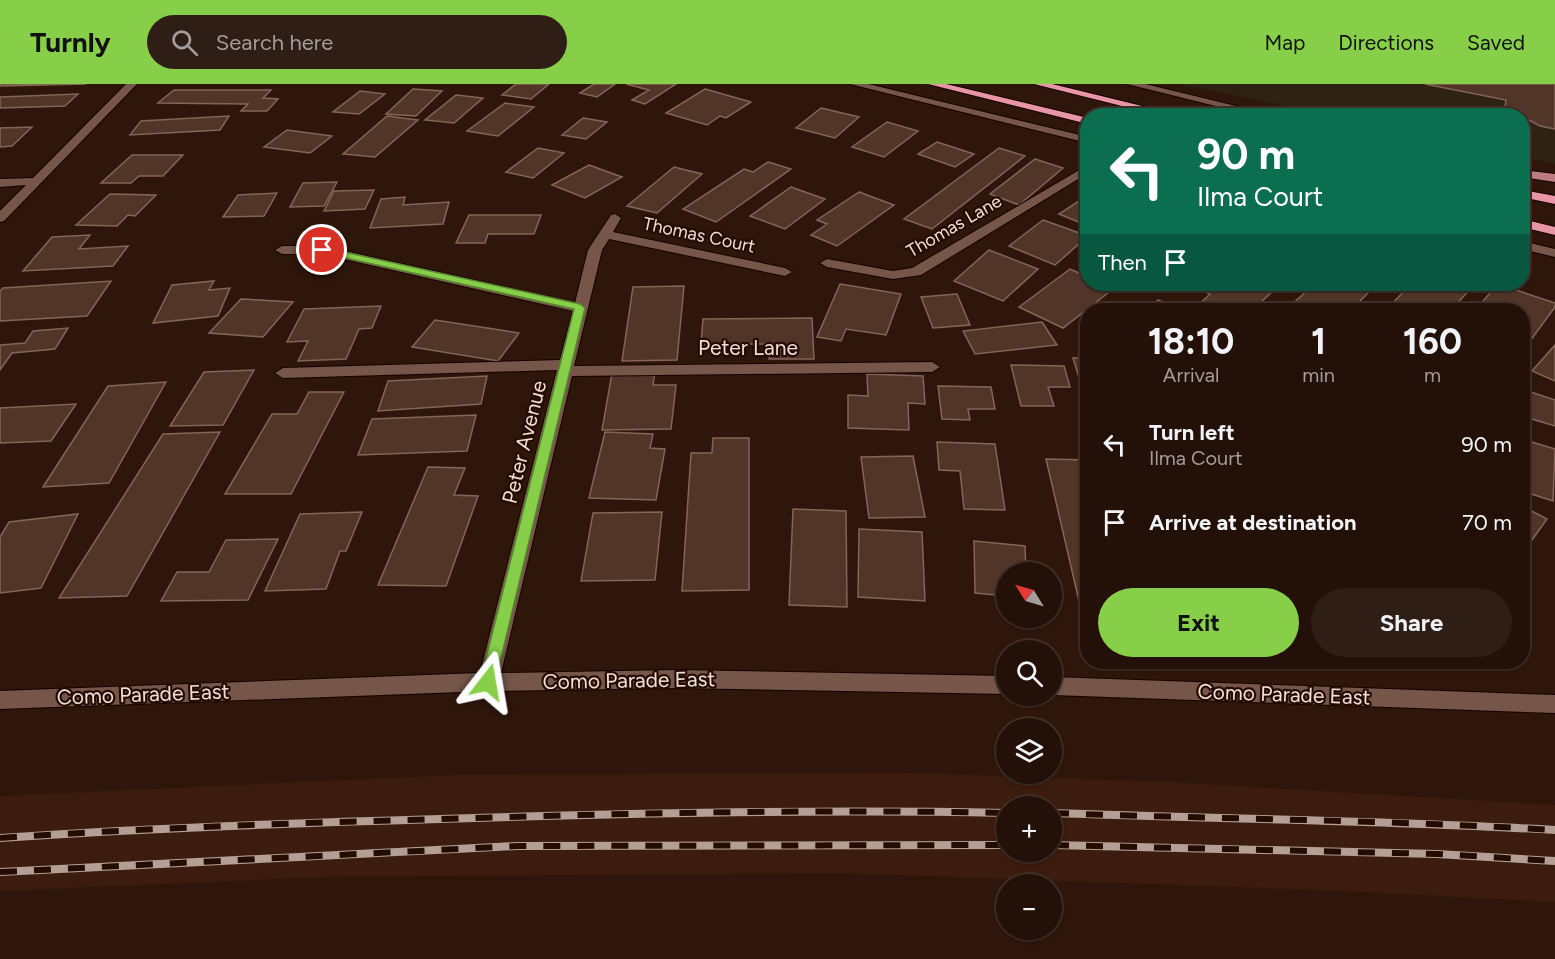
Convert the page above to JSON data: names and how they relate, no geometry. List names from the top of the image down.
{
  "streets": {
    "street": [
      "Thomas Lane",
      "Thomas Court",
      "Peter Lane",
      "Peter Avenue",
      "Como Parade East"
    ]
  },
  "crossings": [
    ["Thomas Court", "Peter Avenue"],
    ["Peter Lane", "Peter Avenue"],
    ["Peter Avenue", "Como Parade East"]
  ],
  "north": "top left",
  "page": {
    "header": "Turnly",
    "search": "Search here",
    "nav": ["Map", "Directions", "Saved"],
    "turn": ["90 m", "Ilma Court"],
    "then": "Then",
    "eta": [
      "18:10",
      "Arrival",
      "1",
      "min",
      "160",
      "m"
    ],
    "list": [
      {
        "name": "Turn left",
        "note": "Ilma Court",
        "value": "90 m"
      },
      {
        "name": "Arrive at destination",
        "value": "70 m"
      }
    ],
    "map_buttons": ["+", "−"],
    "buttons": ["Exit", "Share"]
  }
}
